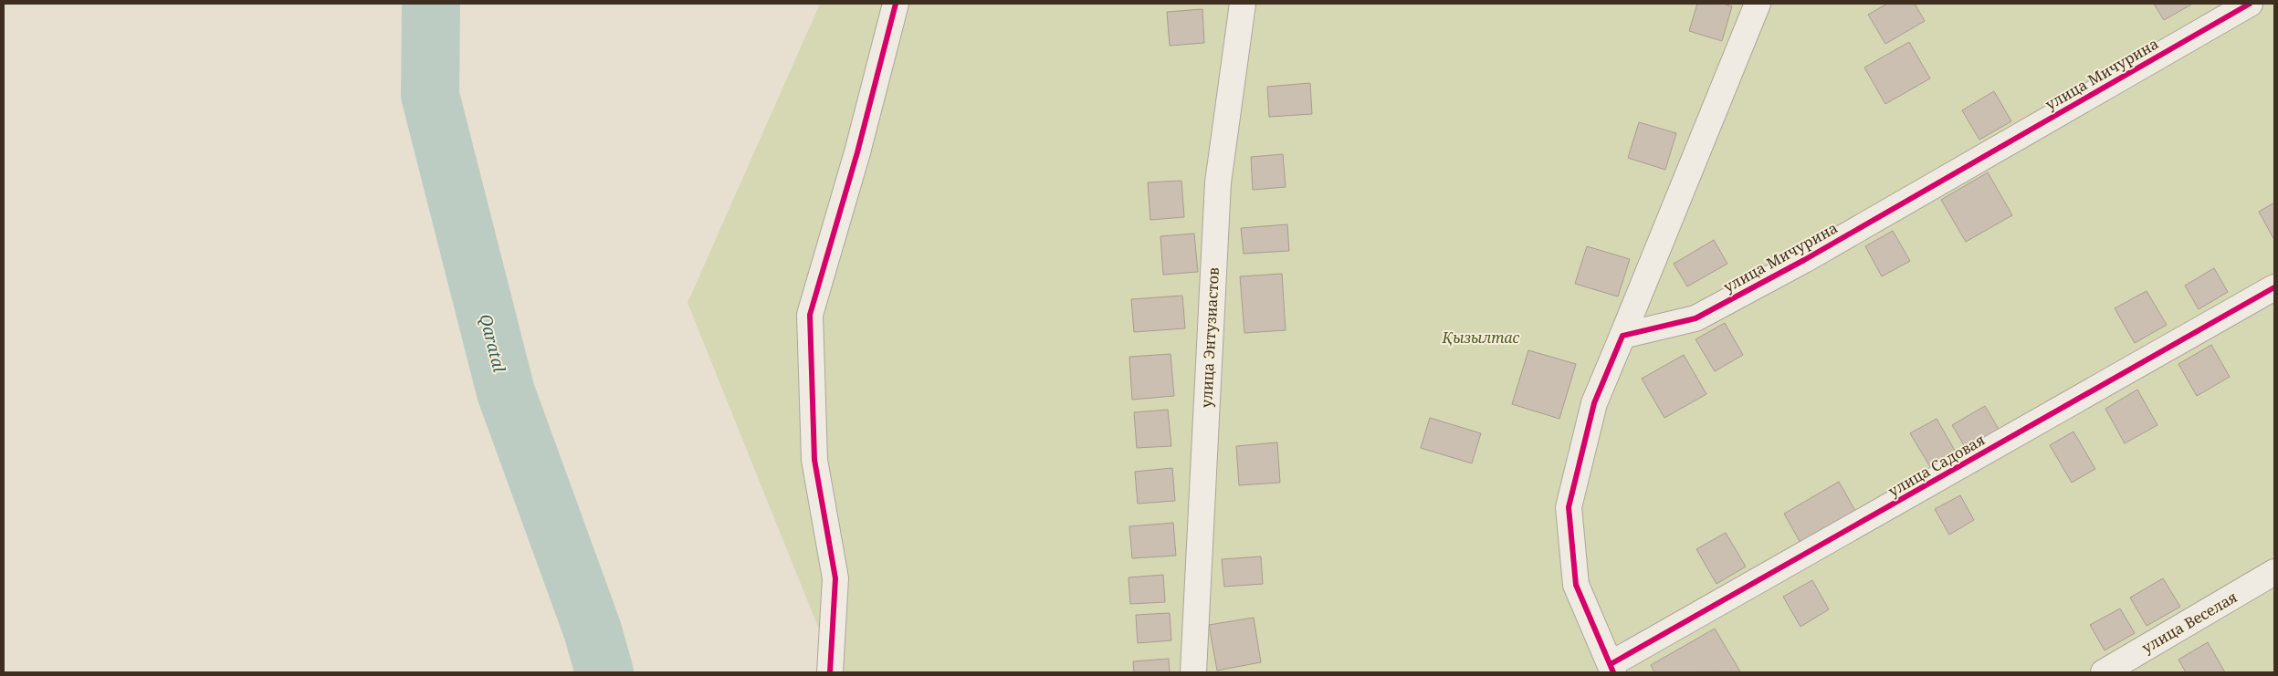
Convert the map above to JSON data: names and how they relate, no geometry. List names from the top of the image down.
{
  "streets": {
    "street": [
      "улица Мичурина",
      "улица Энтузиастов",
      "улица Садовая",
      "улица Веселая"
    ]
  },
  "water": ["Qaratal"],
  "parks": ["Қызылтас"]
}
